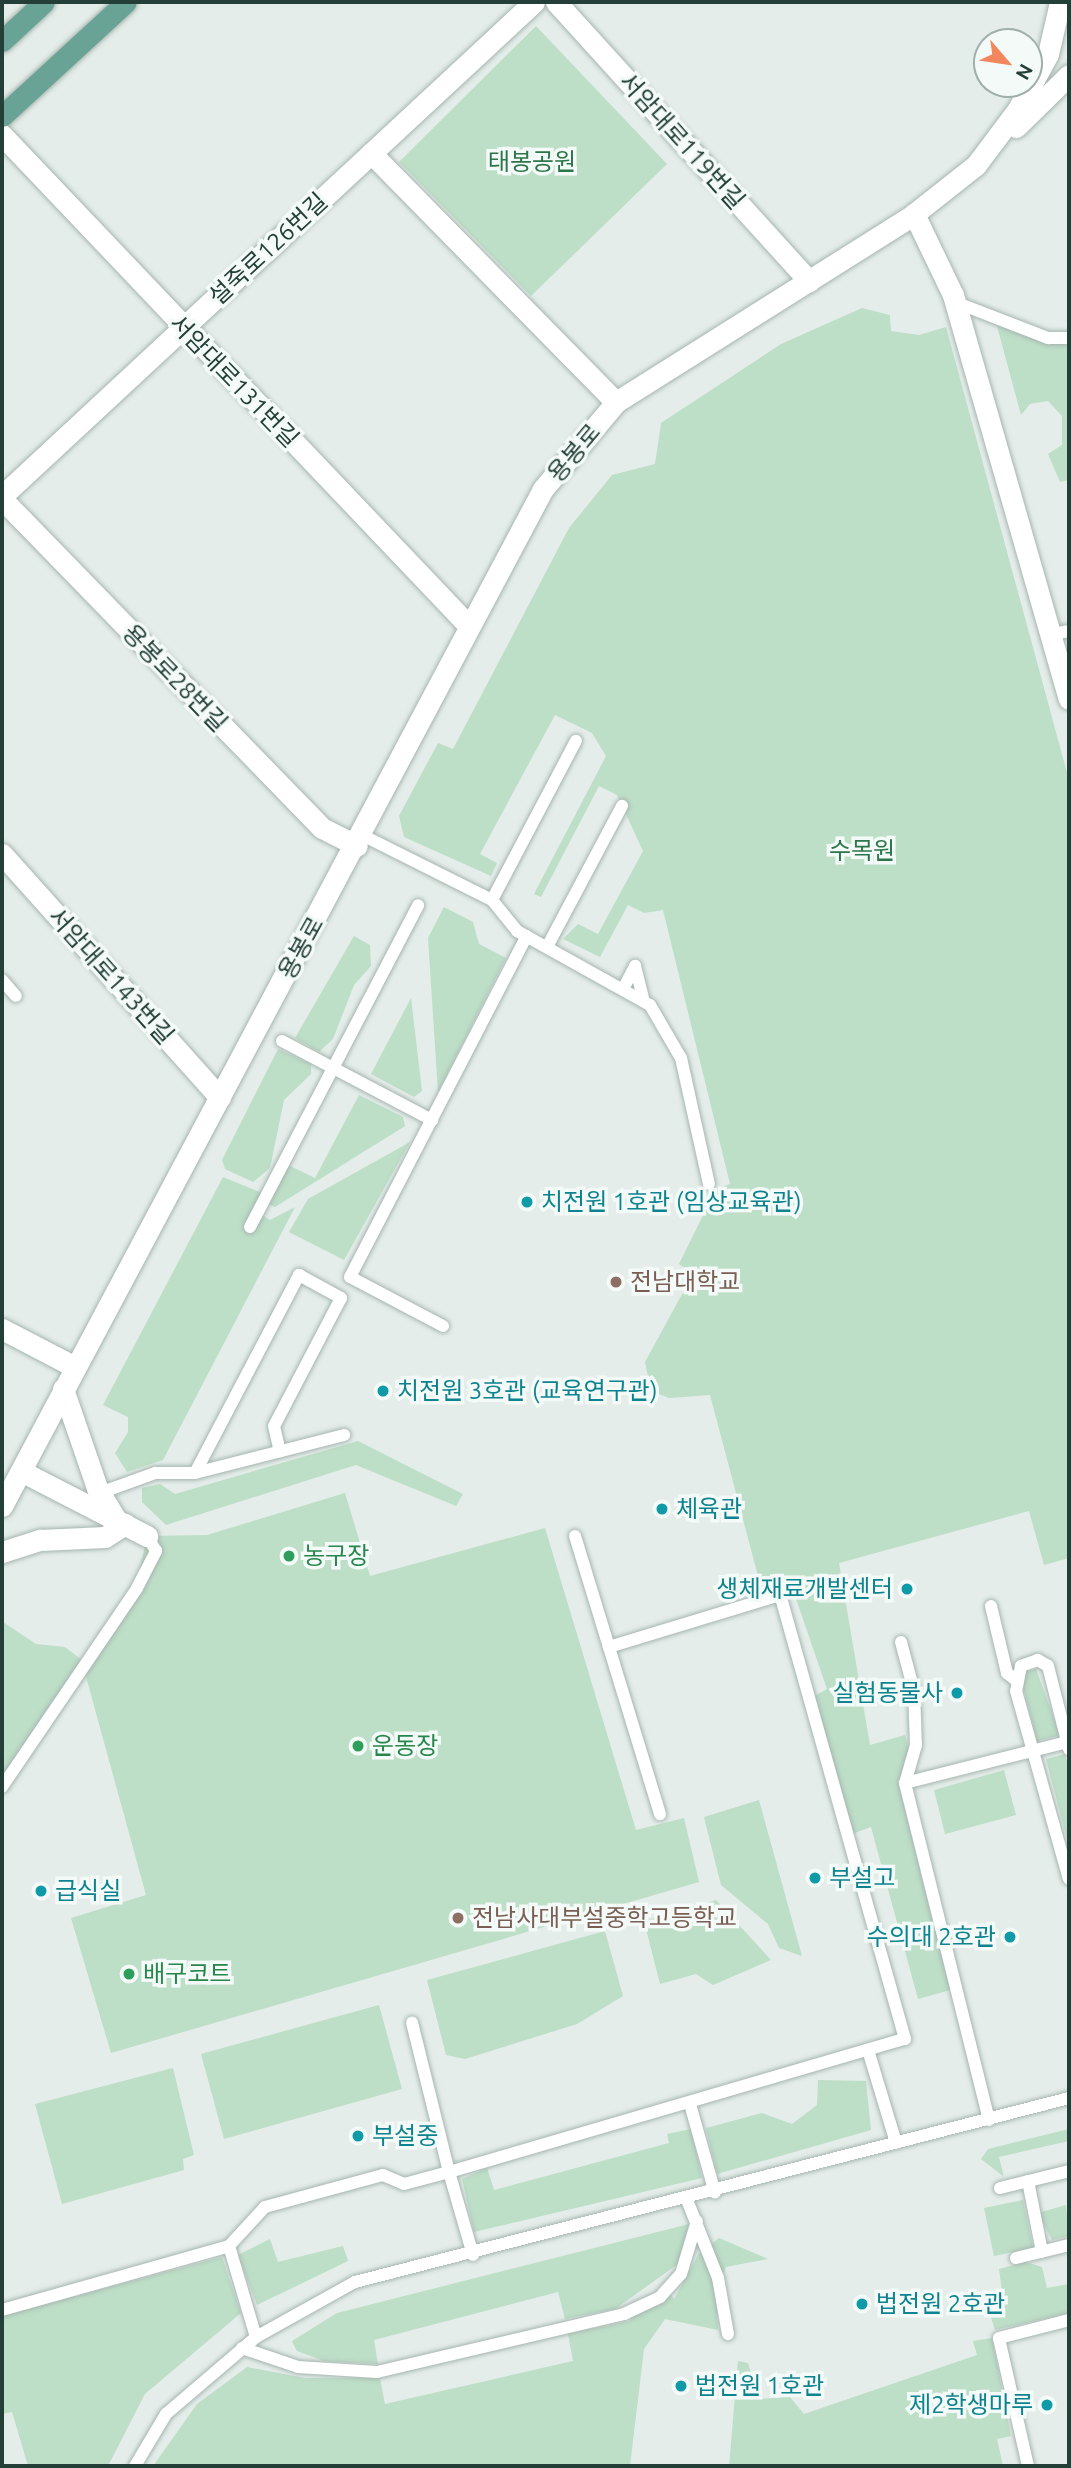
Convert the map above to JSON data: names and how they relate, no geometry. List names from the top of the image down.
{
  "streets": {
    "street": [
      "서암대로119번길",
      "설죽로126번길",
      "서암대로131번길",
      "용봉로",
      "용봉로28번길",
      "서암대로143번길"
    ]
  },
  "crossings": [
    ["서암대로119번길", "용봉로"],
    ["설죽로126번길", "서암대로131번길"],
    ["설죽로126번길", "용봉로"],
    ["설죽로126번길", "용봉로28번길"],
    ["서암대로131번길", "용봉로"],
    ["용봉로", "용봉로28번길"],
    ["용봉로", "서암대로143번길"]
  ],
  "parks": ["태봉공원", "수목원"],
  "places": [
    "치전원 1호관 (임상교육관)",
    "전남대학교",
    "치전원 3호관 (교육연구관)",
    "체육관",
    "농구장",
    "생체재료개발센터",
    "실험동물사",
    "운동장",
    "부설고",
    "급식실",
    "전남사대부설중학고등학교",
    "수의대 2호관",
    "배구코트",
    "부설중",
    "법전원 2호관",
    "법전원 1호관",
    "제2학생마루"
  ],
  "north": "bottom right"
}
